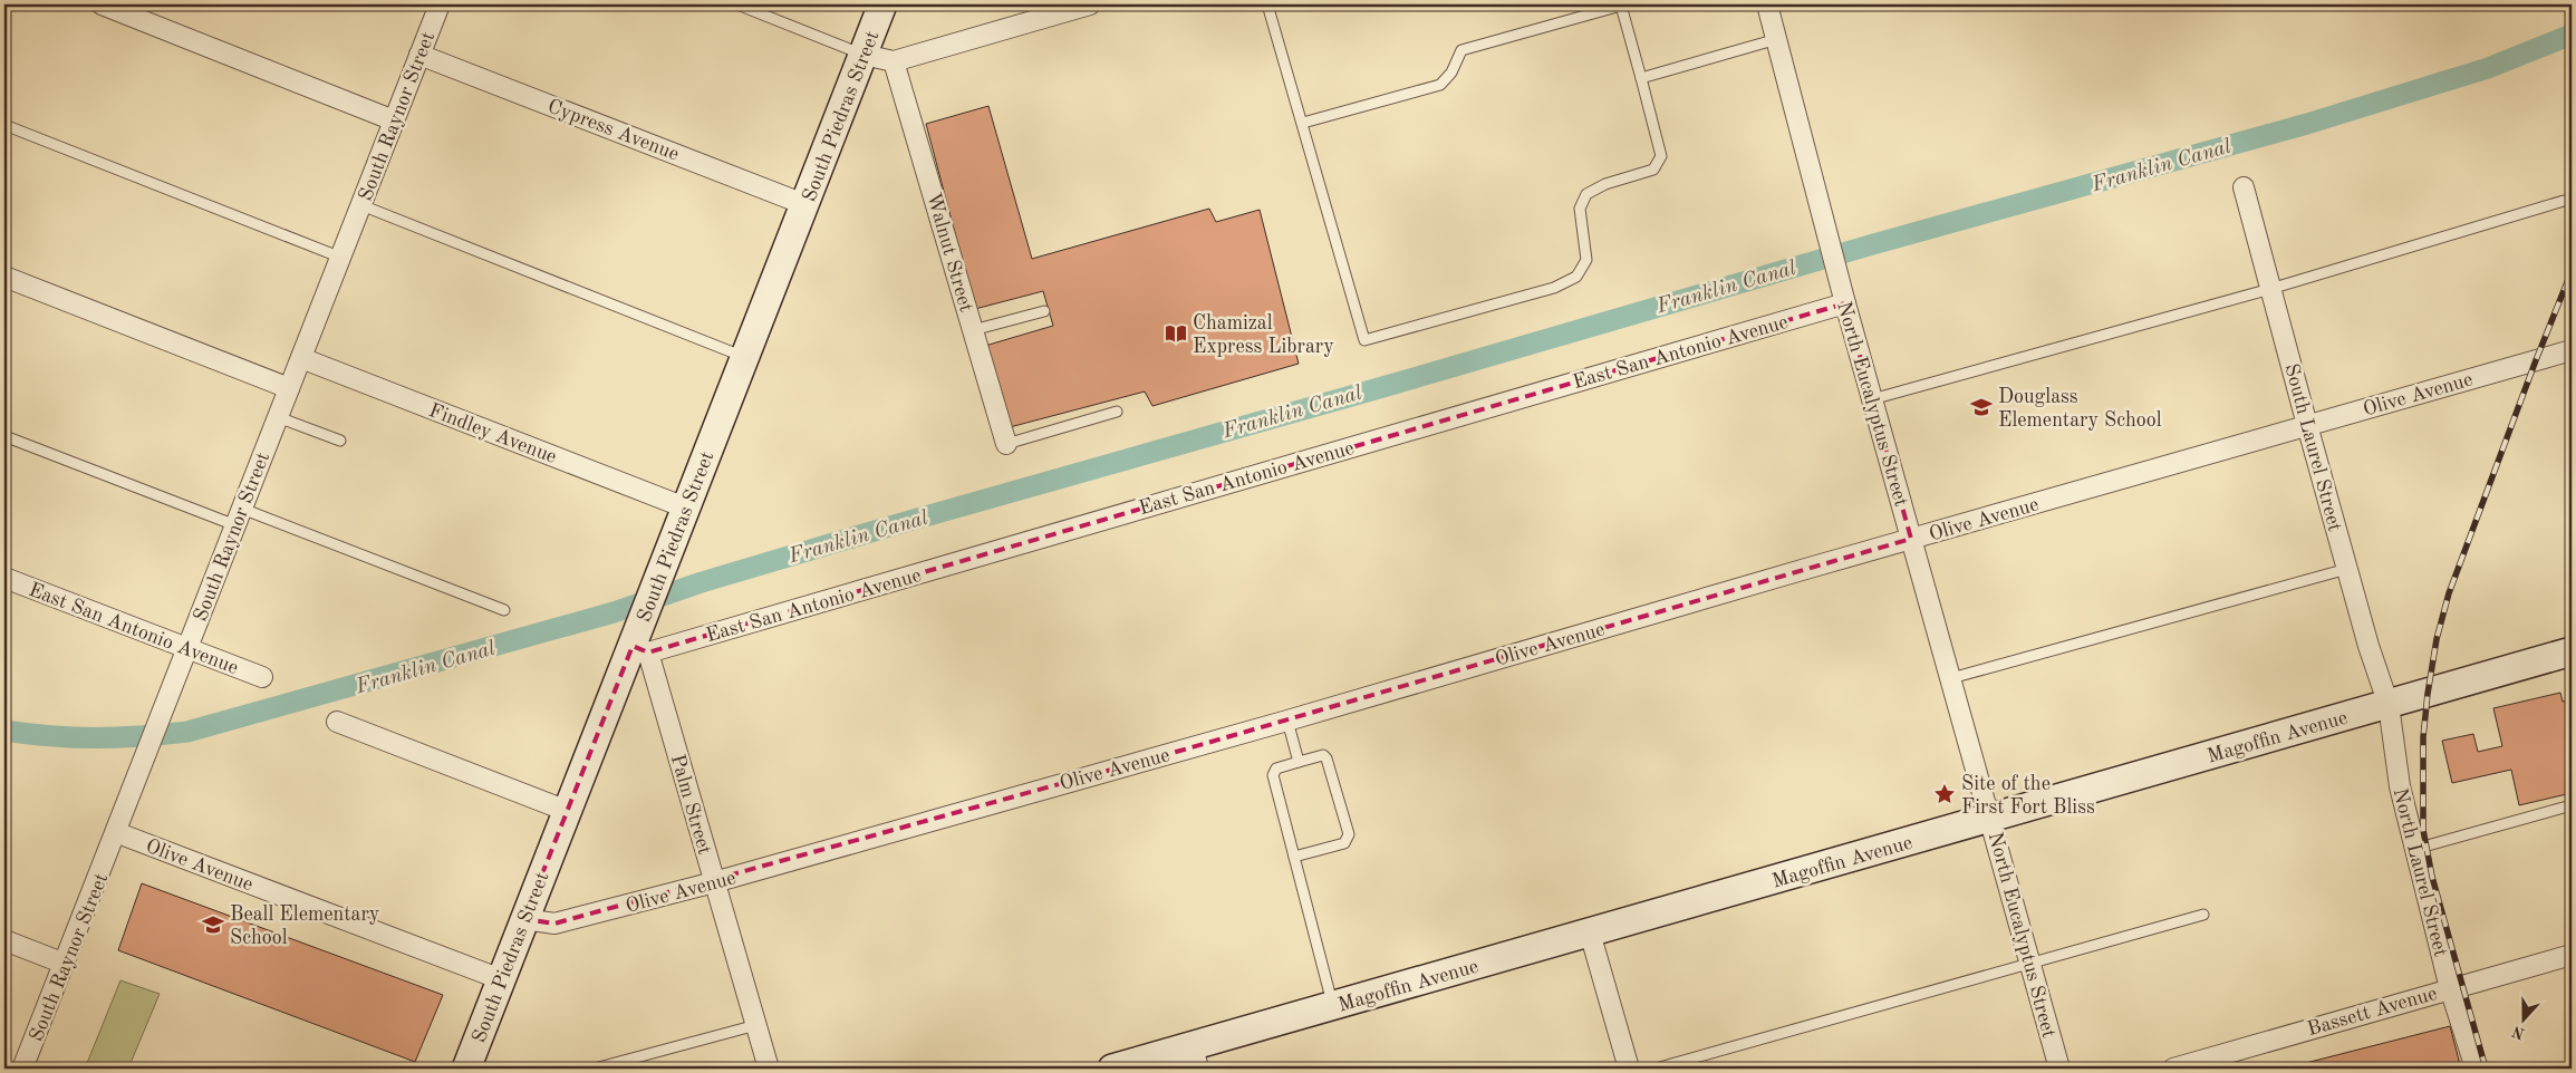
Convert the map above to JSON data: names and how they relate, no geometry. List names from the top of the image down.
{
  "streets": {
    "street": [
      "South Raynor Street",
      "South Piedras Street",
      "Cypress Avenue",
      "Walnut Street",
      "East San Antonio Avenue",
      "Olive Avenue",
      "North Eucalyptus Street",
      "Findley Avenue",
      "South Laurel Street",
      "Magoffin Avenue",
      "Palm Street",
      "North Laurel Street",
      "Bassett Avenue"
    ]
  },
  "crossings": [
    ["South Raynor Street", "Cypress Avenue"],
    ["South Raynor Street", "East San Antonio Avenue"],
    ["South Raynor Street", "Olive Avenue"],
    ["South Raynor Street", "Findley Avenue"],
    ["South Piedras Street", "Cypress Avenue"],
    ["South Piedras Street", "East San Antonio Avenue"],
    ["South Piedras Street", "Olive Avenue"],
    ["South Piedras Street", "Findley Avenue"],
    ["South Piedras Street", "Palm Street"],
    ["East San Antonio Avenue", "North Eucalyptus Street"],
    ["East San Antonio Avenue", "Palm Street"],
    ["Olive Avenue", "North Eucalyptus Street"],
    ["Olive Avenue", "South Laurel Street"],
    ["Olive Avenue", "Palm Street"],
    ["North Eucalyptus Street", "Magoffin Avenue"],
    ["South Laurel Street", "Magoffin Avenue"],
    ["South Laurel Street", "North Laurel Street"],
    ["Magoffin Avenue", "North Laurel Street"],
    ["North Laurel Street", "Bassett Avenue"]
  ],
  "water": ["Franklin Canal"],
  "places": {
    "library": ["Chamizal Express Library"],
    "school or university": ["Douglass Elementary School", "Beall Elementary School"],
    "place": ["Site of the First Fort Bliss"]
  },
  "north": "bottom"
}
